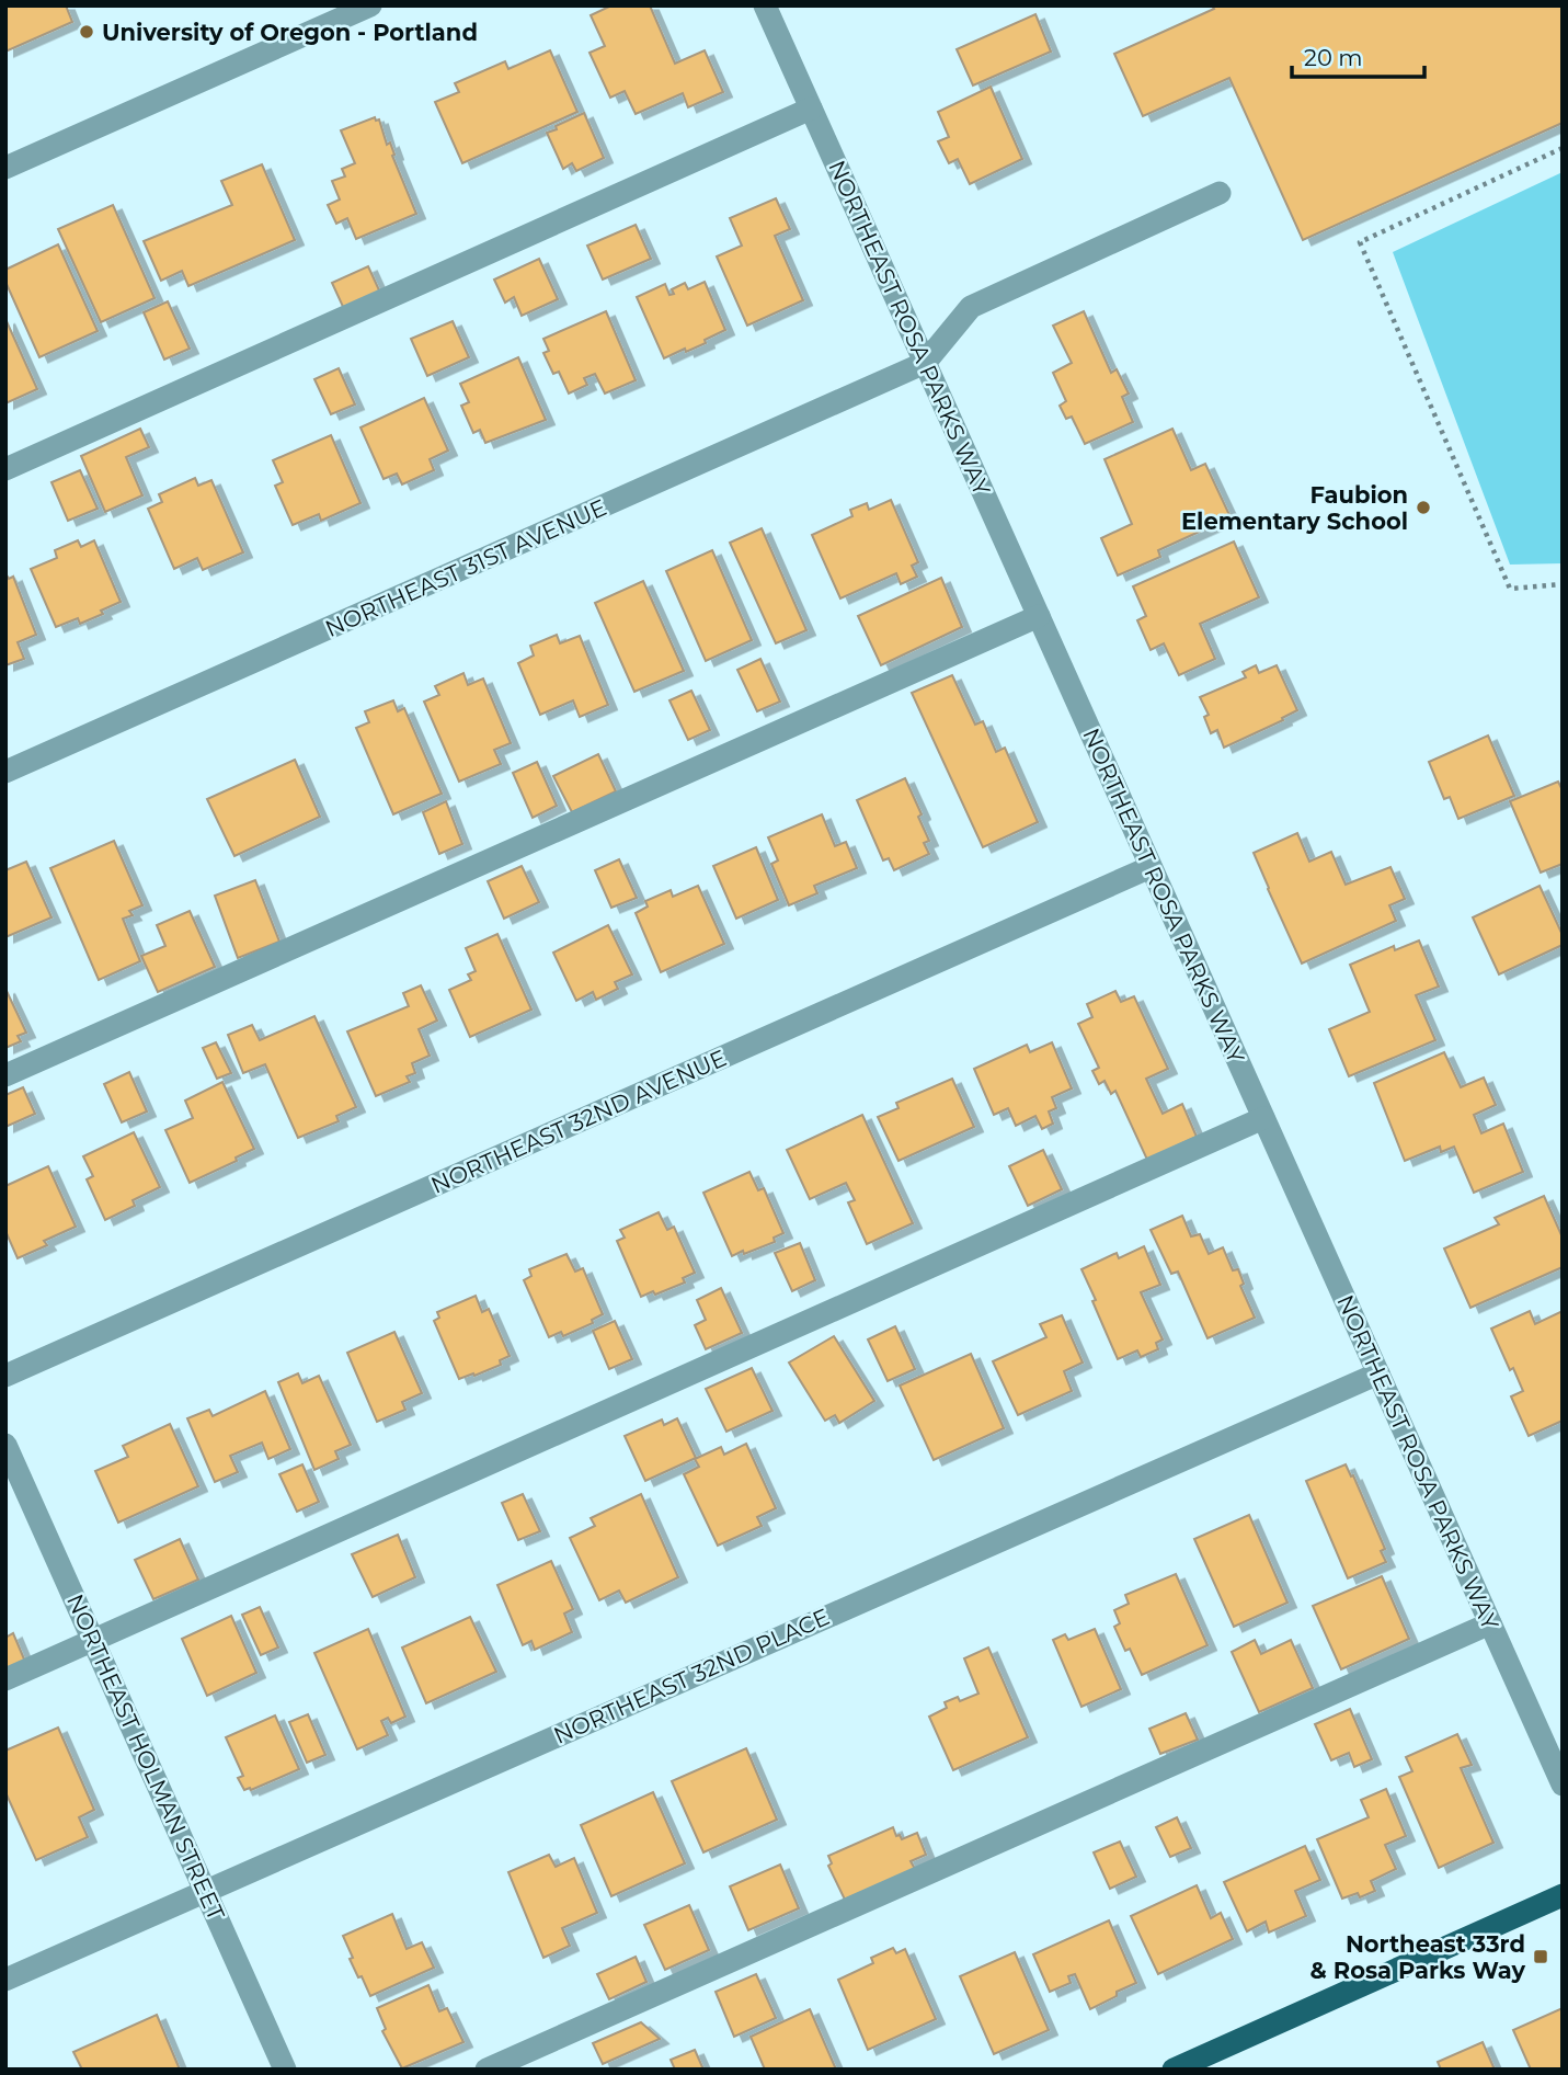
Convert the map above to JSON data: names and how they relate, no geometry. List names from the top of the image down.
{
  "streets": {
    "street": [
      "NORTHEAST ROSA PARKS WAY",
      "NORTHEAST 31ST AVENUE",
      "NORTHEAST 32ND AVENUE",
      "NORTHEAST 32ND PLACE",
      "NORTHEAST HOLMAN STREET"
    ]
  },
  "crossings": [
    ["NORTHEAST ROSA PARKS WAY", "NORTHEAST 31ST AVENUE"],
    ["NORTHEAST ROSA PARKS WAY", "NORTHEAST 32ND AVENUE"],
    ["NORTHEAST ROSA PARKS WAY", "NORTHEAST 32ND PLACE"],
    ["NORTHEAST 32ND PLACE", "NORTHEAST HOLMAN STREET"]
  ],
  "places": {
    "other": ["University of Oregon - Portland", "Faubion Elementary School"],
    "transit": ["Northeast 33rd & Rosa Parks Way"]
  },
  "scale_bar": "20 m"
}
